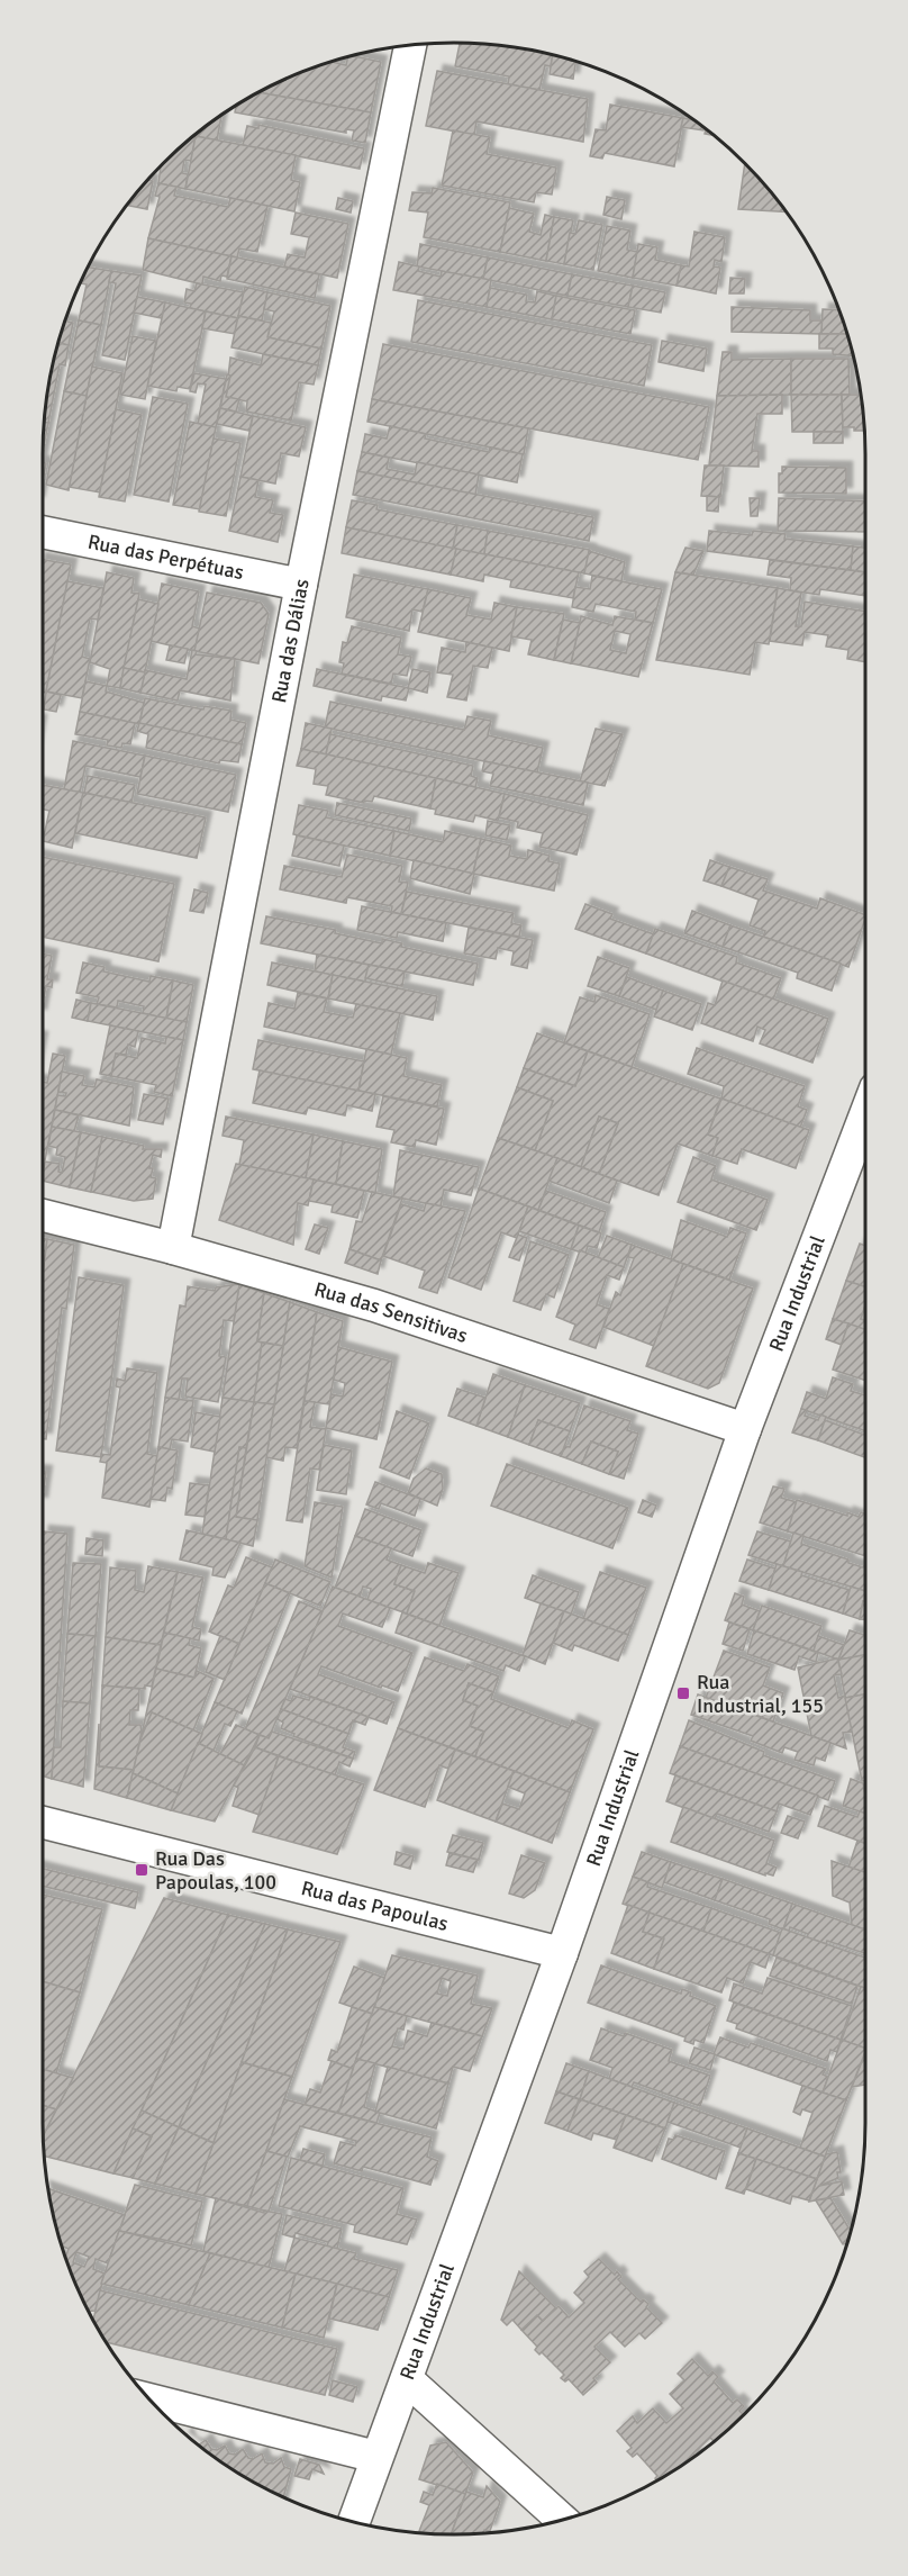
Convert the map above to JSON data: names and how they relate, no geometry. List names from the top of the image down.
{
  "streets": {
    "street": [
      "Rua das Perpétuas",
      "Rua das Dálias",
      "Rua Industrial",
      "Rua das Sensitivas",
      "Rua das Papoulas"
    ]
  },
  "crossings": [
    ["Rua das Perpétuas", "Rua das Dálias"],
    ["Rua das Dálias", "Rua das Sensitivas"],
    ["Rua Industrial", "Rua das Sensitivas"],
    ["Rua Industrial", "Rua das Papoulas"]
  ],
  "places": {
    "transit": ["Rua Industrial, 155", "Rua Das Papoulas, 100"]
  }
}
